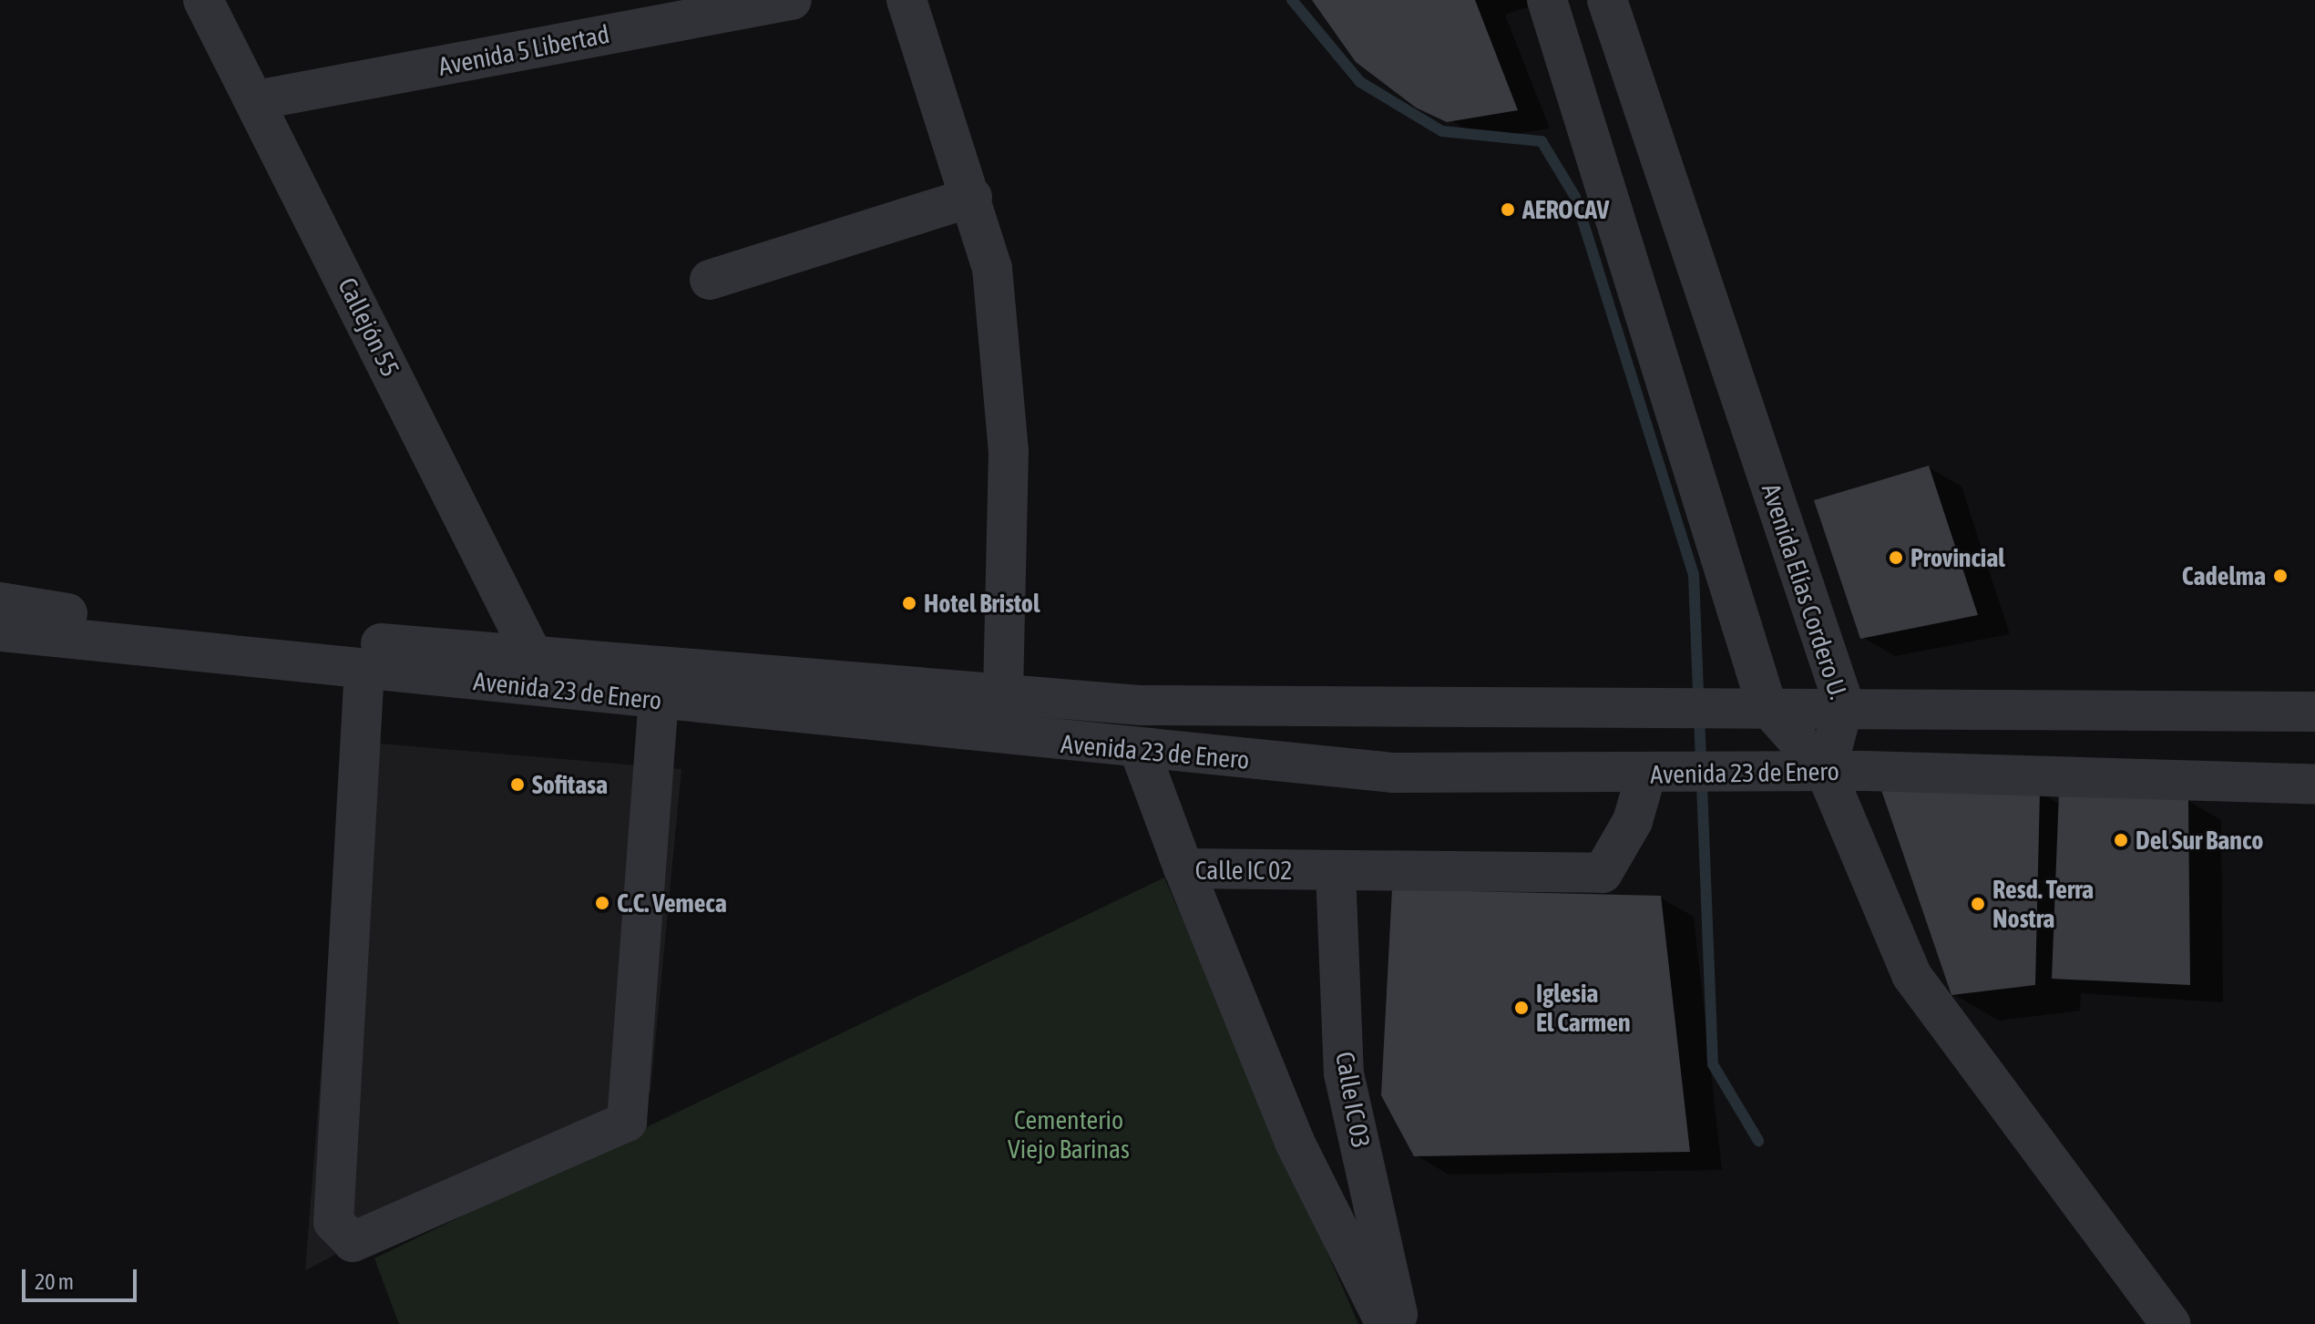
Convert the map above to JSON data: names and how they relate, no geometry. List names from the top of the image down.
{
  "streets": {
    "street": [
      "Avenida 5 Libertad",
      "Callejón 55",
      "Avenida Elías Cordero U.",
      "Avenida 23 de Enero",
      "Calle IC 02",
      "Calle IC 03"
    ]
  },
  "crossings": [
    ["Avenida 5 Libertad", "Callejón 55"],
    ["Callejón 55", "Avenida 23 de Enero"],
    ["Avenida Elías Cordero U.", "Avenida 23 de Enero"],
    ["Avenida 23 de Enero", "Calle IC 02"],
    ["Calle IC 02", "Calle IC 03"]
  ],
  "parks": ["Cementerio Viejo Barinas"],
  "places": [
    "AEROCAV",
    "Provincial",
    "Cadelma",
    "Hotel Bristol",
    "Sofitasa",
    "Del Sur Banco",
    "C.C. Vemeca",
    "Resd. Terra Nostra",
    "Iglesia El Carmen"
  ],
  "scale_bar": "20 m"
}
